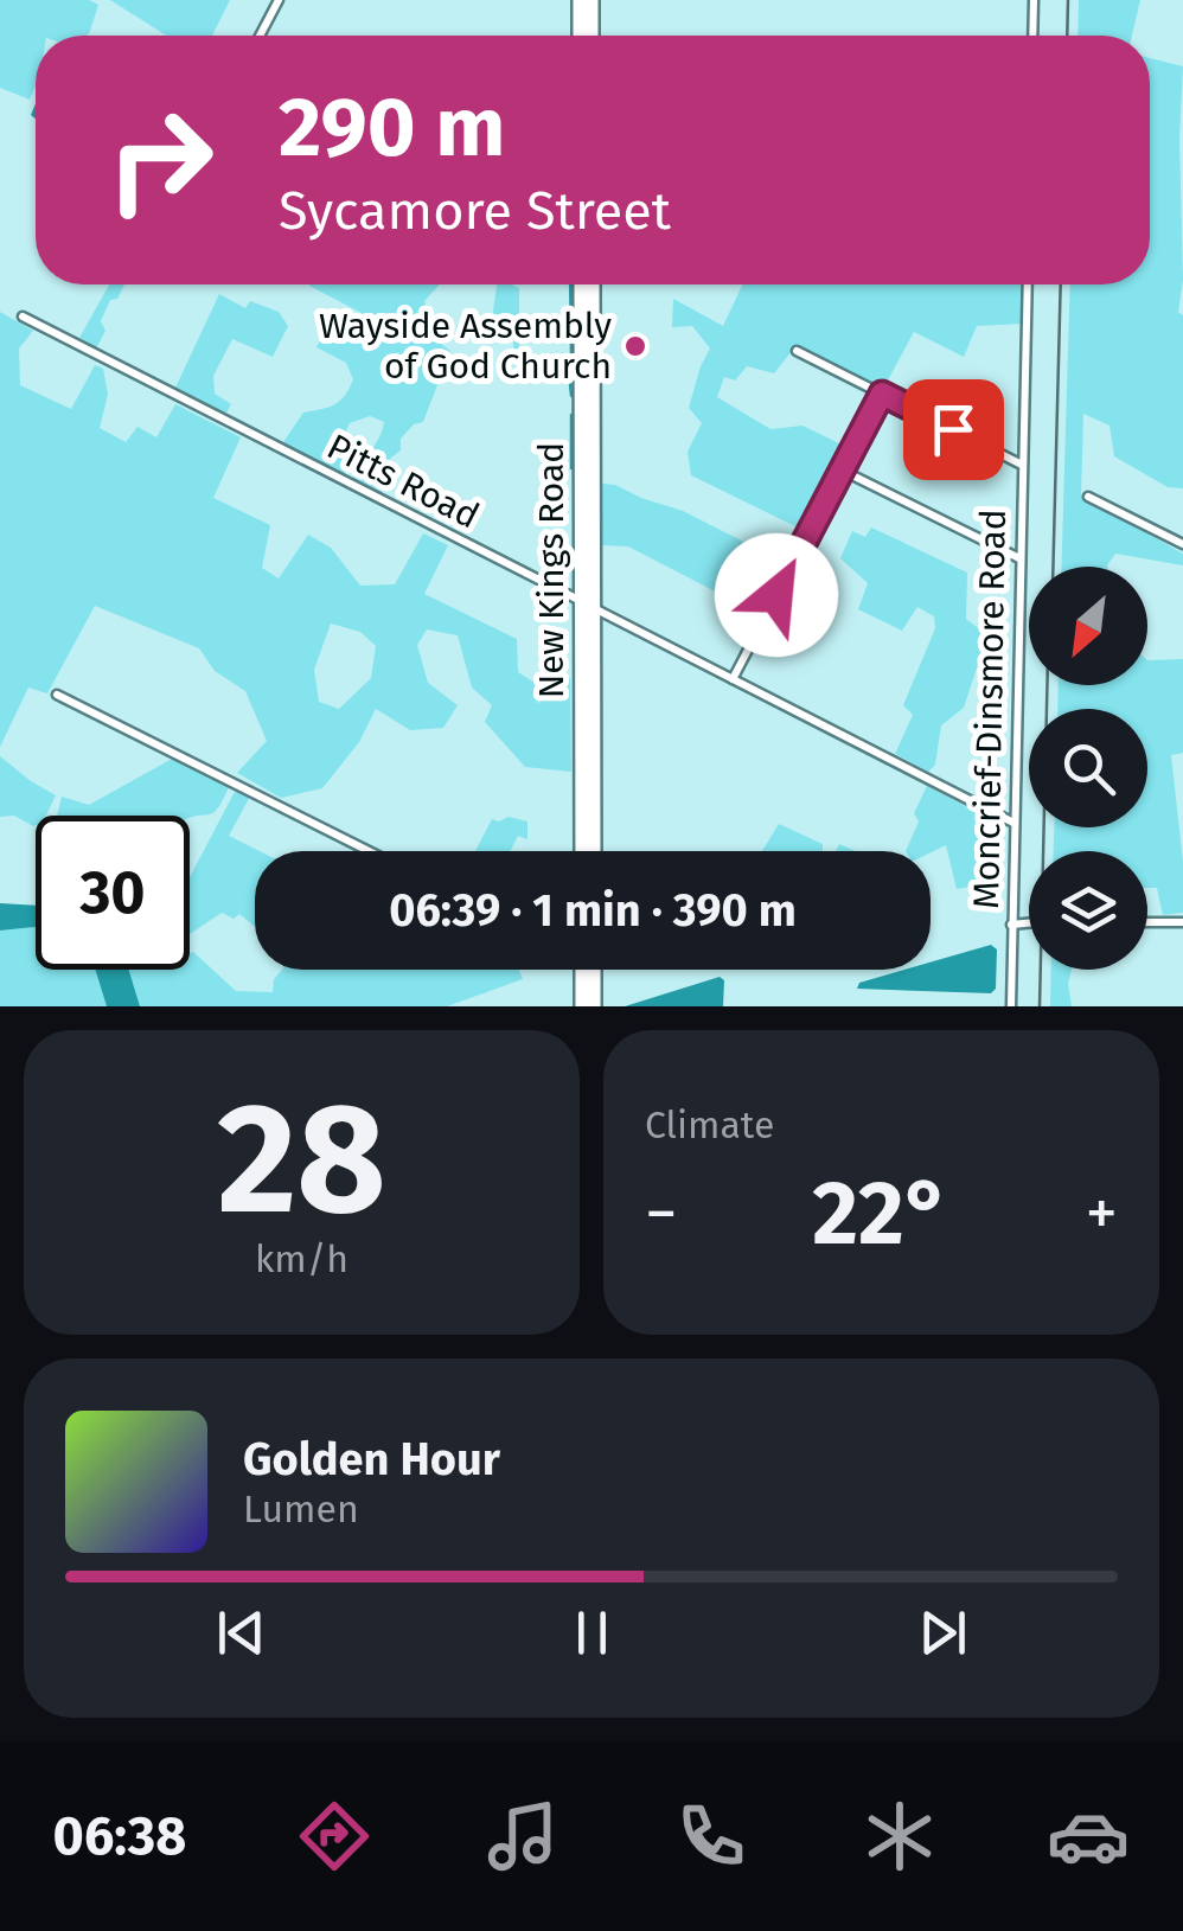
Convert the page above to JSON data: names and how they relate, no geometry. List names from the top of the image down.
{
  "streets": {
    "highway": ["New Kings Road"],
    "street": ["Pitts Road", "Moncrief-Dinsmore Road"]
  },
  "crossings": [
    ["Pitts Road", "New Kings Road"],
    ["Pitts Road", "Moncrief-Dinsmore Road"]
  ],
  "places": ["Wayside Assembly of God Church"],
  "north": "bottom left",
  "page": {
    "turn": ["290 m", "Sycamore Street"],
    "limit": "30",
    "trip": "06:39 · 1 min · 390 m",
    "tile": [
      ["28", "km/h"],
      "Climate"
    ],
    "heat": ["−", "22°", "+"],
    "song": ["Golden Hour", "Lumen"],
    "tabs": "06:38"
  }
}
